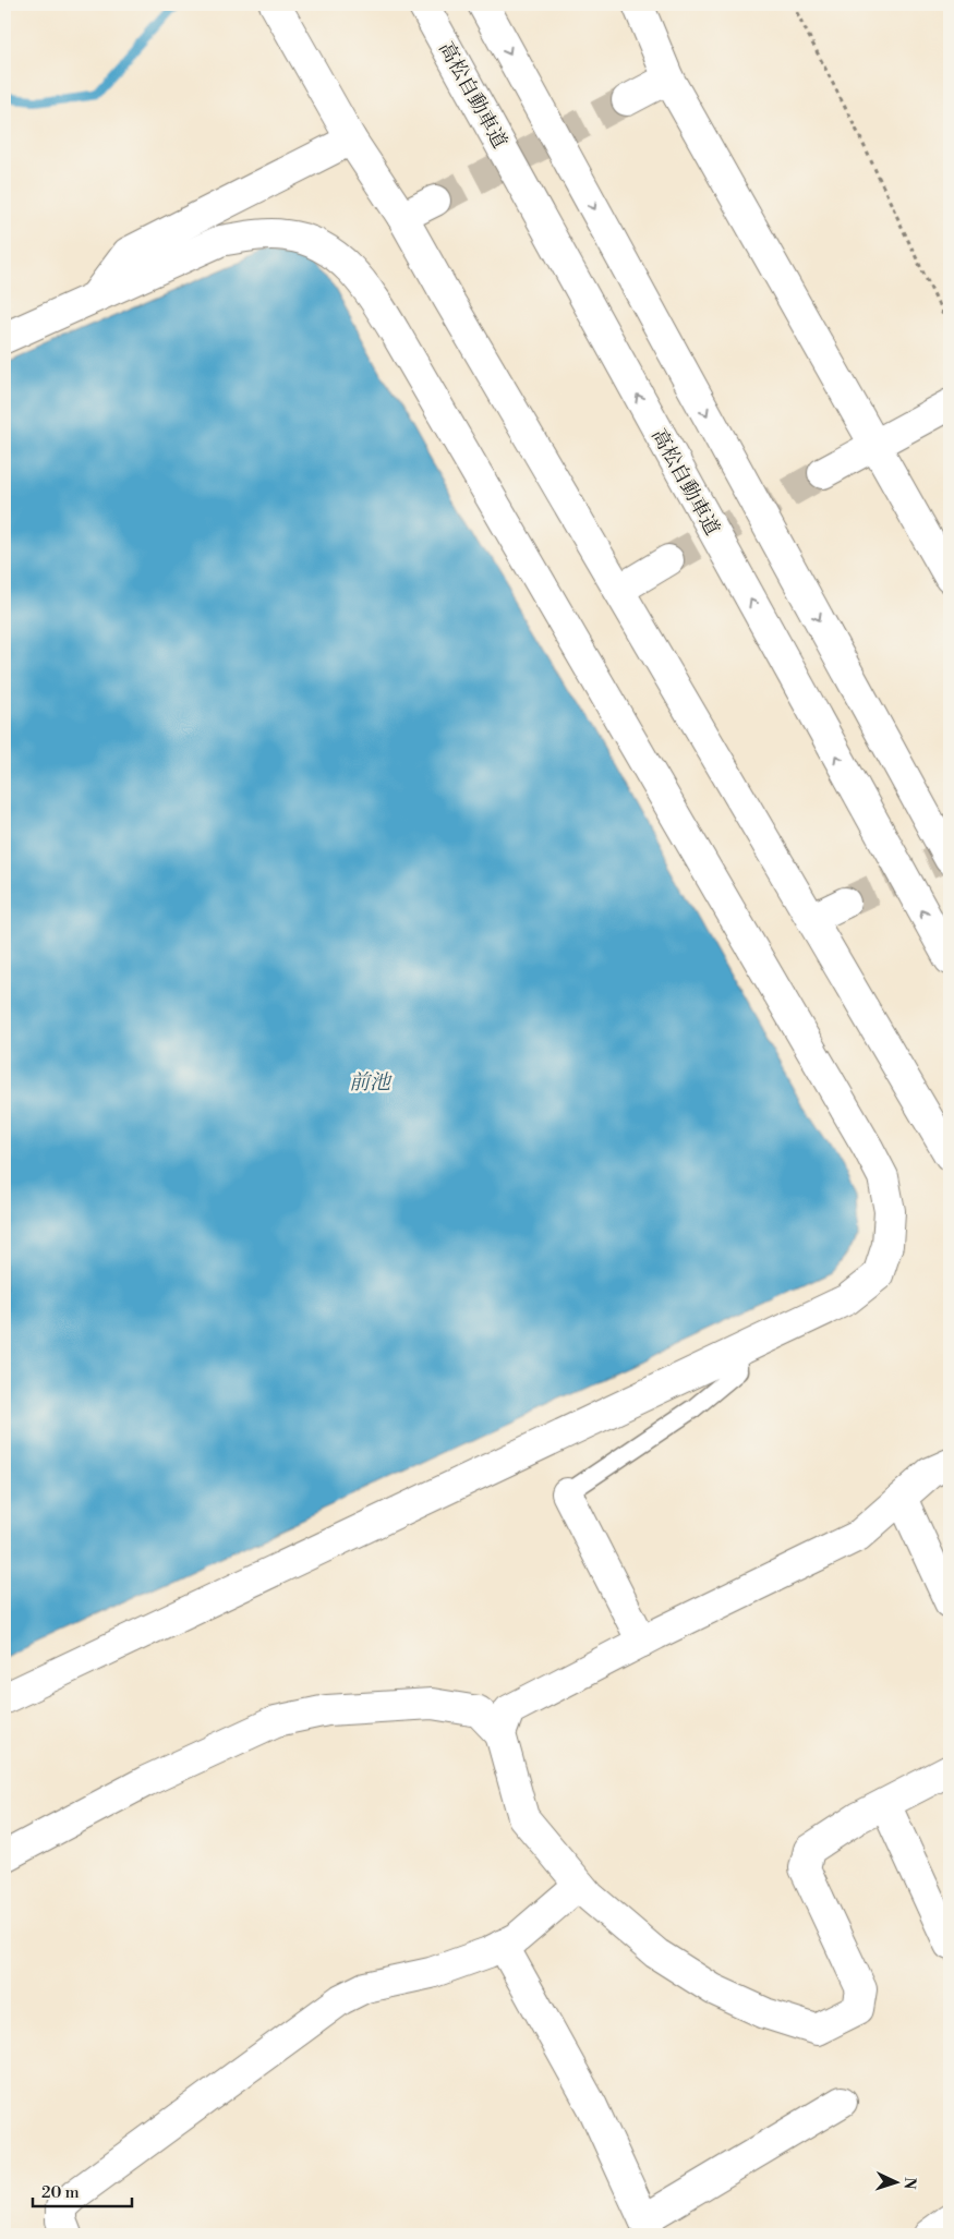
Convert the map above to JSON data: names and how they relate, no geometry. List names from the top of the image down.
{
  "streets": {
    "main road": ["高松自動車道"]
  },
  "water": ["前池"],
  "scale_bar": "20 m",
  "north": "right"
}
